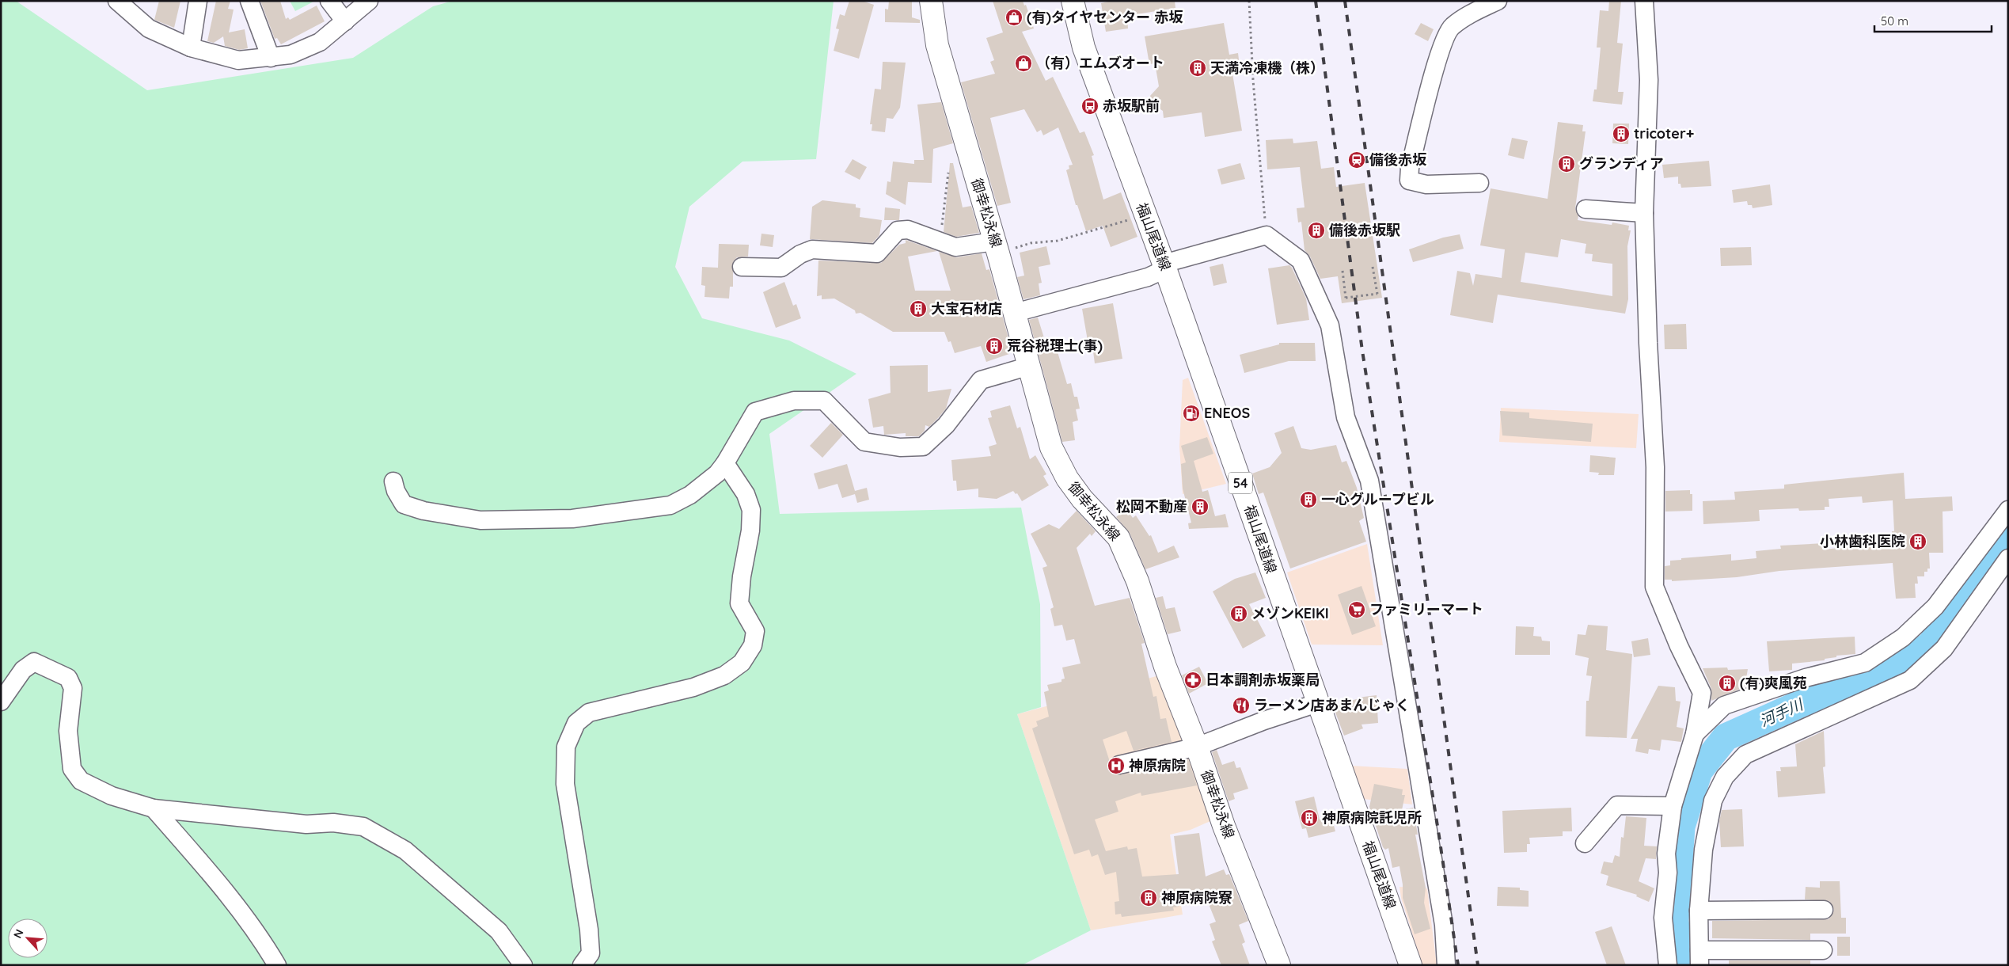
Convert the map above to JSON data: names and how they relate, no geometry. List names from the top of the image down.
{
  "streets": {
    "main road": ["御幸松永線", "福山尾道線", "54"]
  },
  "water": ["河手川"],
  "places": {
    "shop": ["(有)タイヤセンター 赤坂", "（有）エムズオート"],
    "building": [
      "天満冷凍機（株）",
      "tricoter+",
      "グランディア",
      "備後赤坂駅",
      "大宝石材店",
      "荒谷税理士(事)",
      "一心グループビル",
      "松岡不動産",
      "小林歯科医院",
      "メゾンKEIKI",
      "(有)爽風苑",
      "神原病院託児所",
      "神原病院寮"
    ],
    "bus stop": ["赤坂駅前"],
    "station": ["備後赤坂"],
    "fuel station": ["ENEOS"],
    "supermarket": ["ファミリーマート"],
    "pharmacy": ["日本調剤赤坂薬局"],
    "restaurant": ["ラーメン店あまんじゃく"],
    "hospital": ["神原病院"]
  },
  "scale_bar": "50 m",
  "north": "top left"
}
